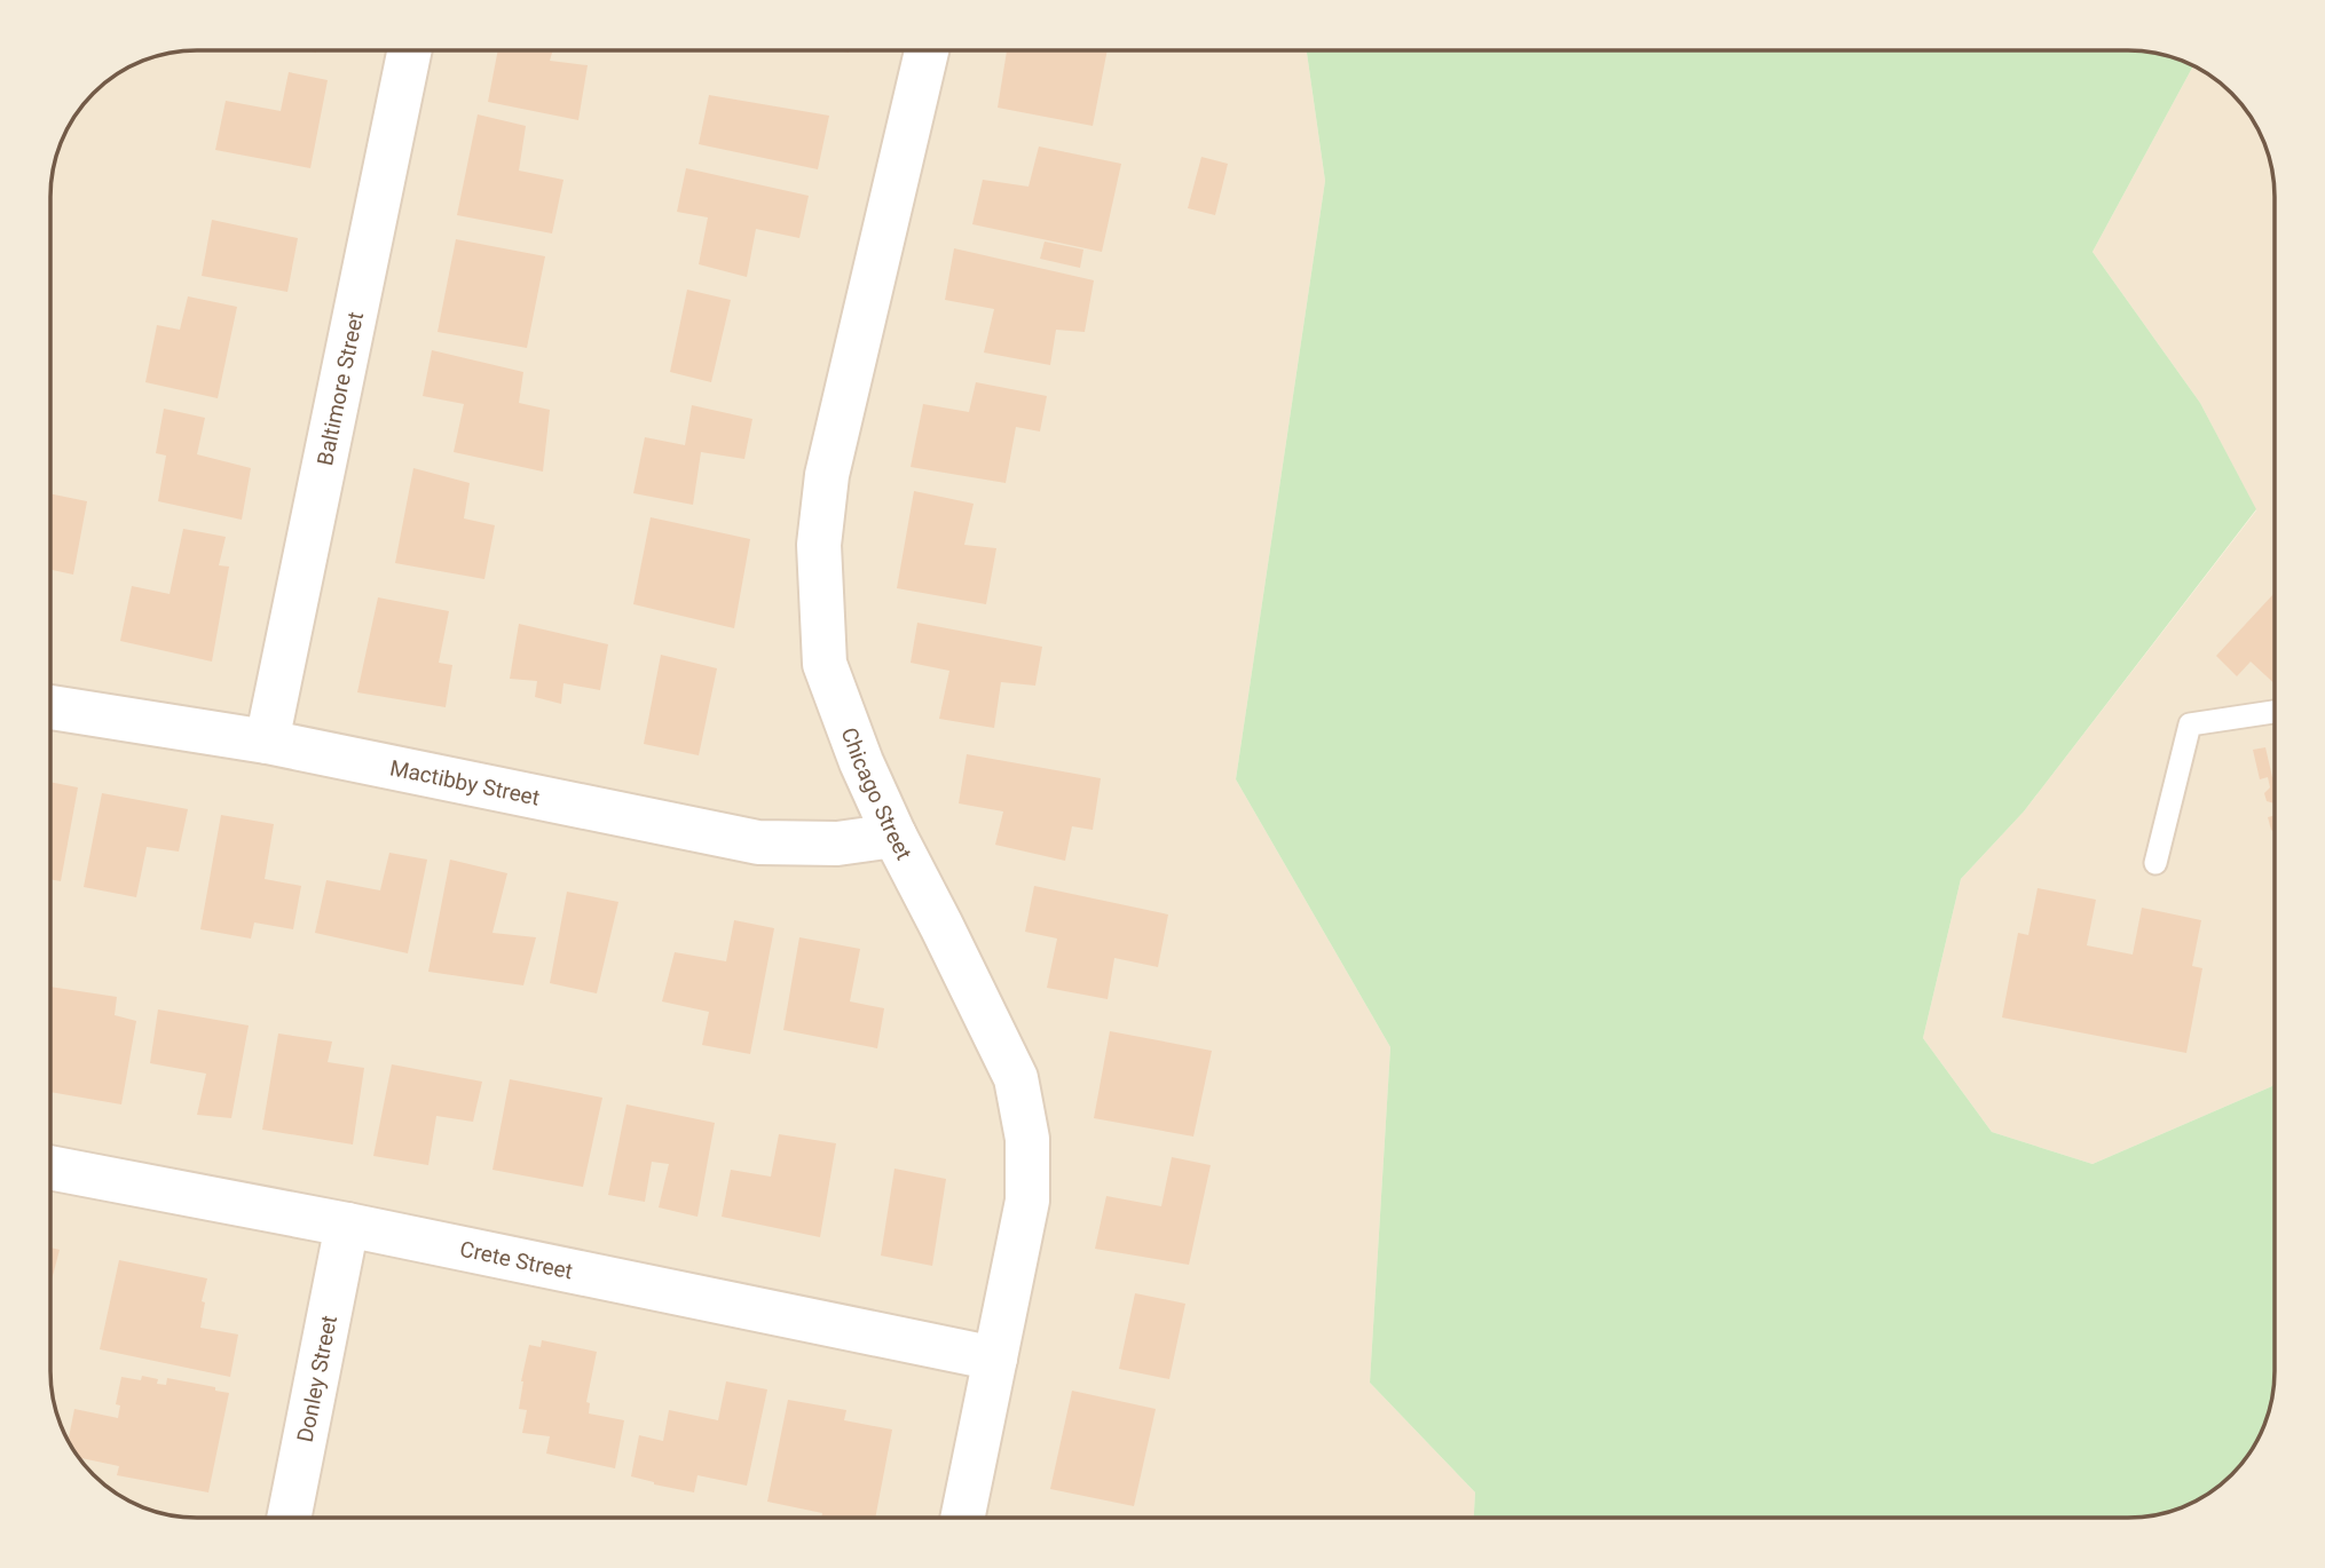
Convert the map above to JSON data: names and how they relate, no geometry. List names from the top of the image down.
{
  "streets": {
    "street": [
      "Baltimore Street",
      "Mactibby Street",
      "Chicago Street",
      "Crete Street",
      "Donley Street"
    ]
  },
  "crossings": [
    ["Baltimore Street", "Mactibby Street"],
    ["Mactibby Street", "Chicago Street"],
    ["Chicago Street", "Crete Street"],
    ["Crete Street", "Donley Street"]
  ]
}
